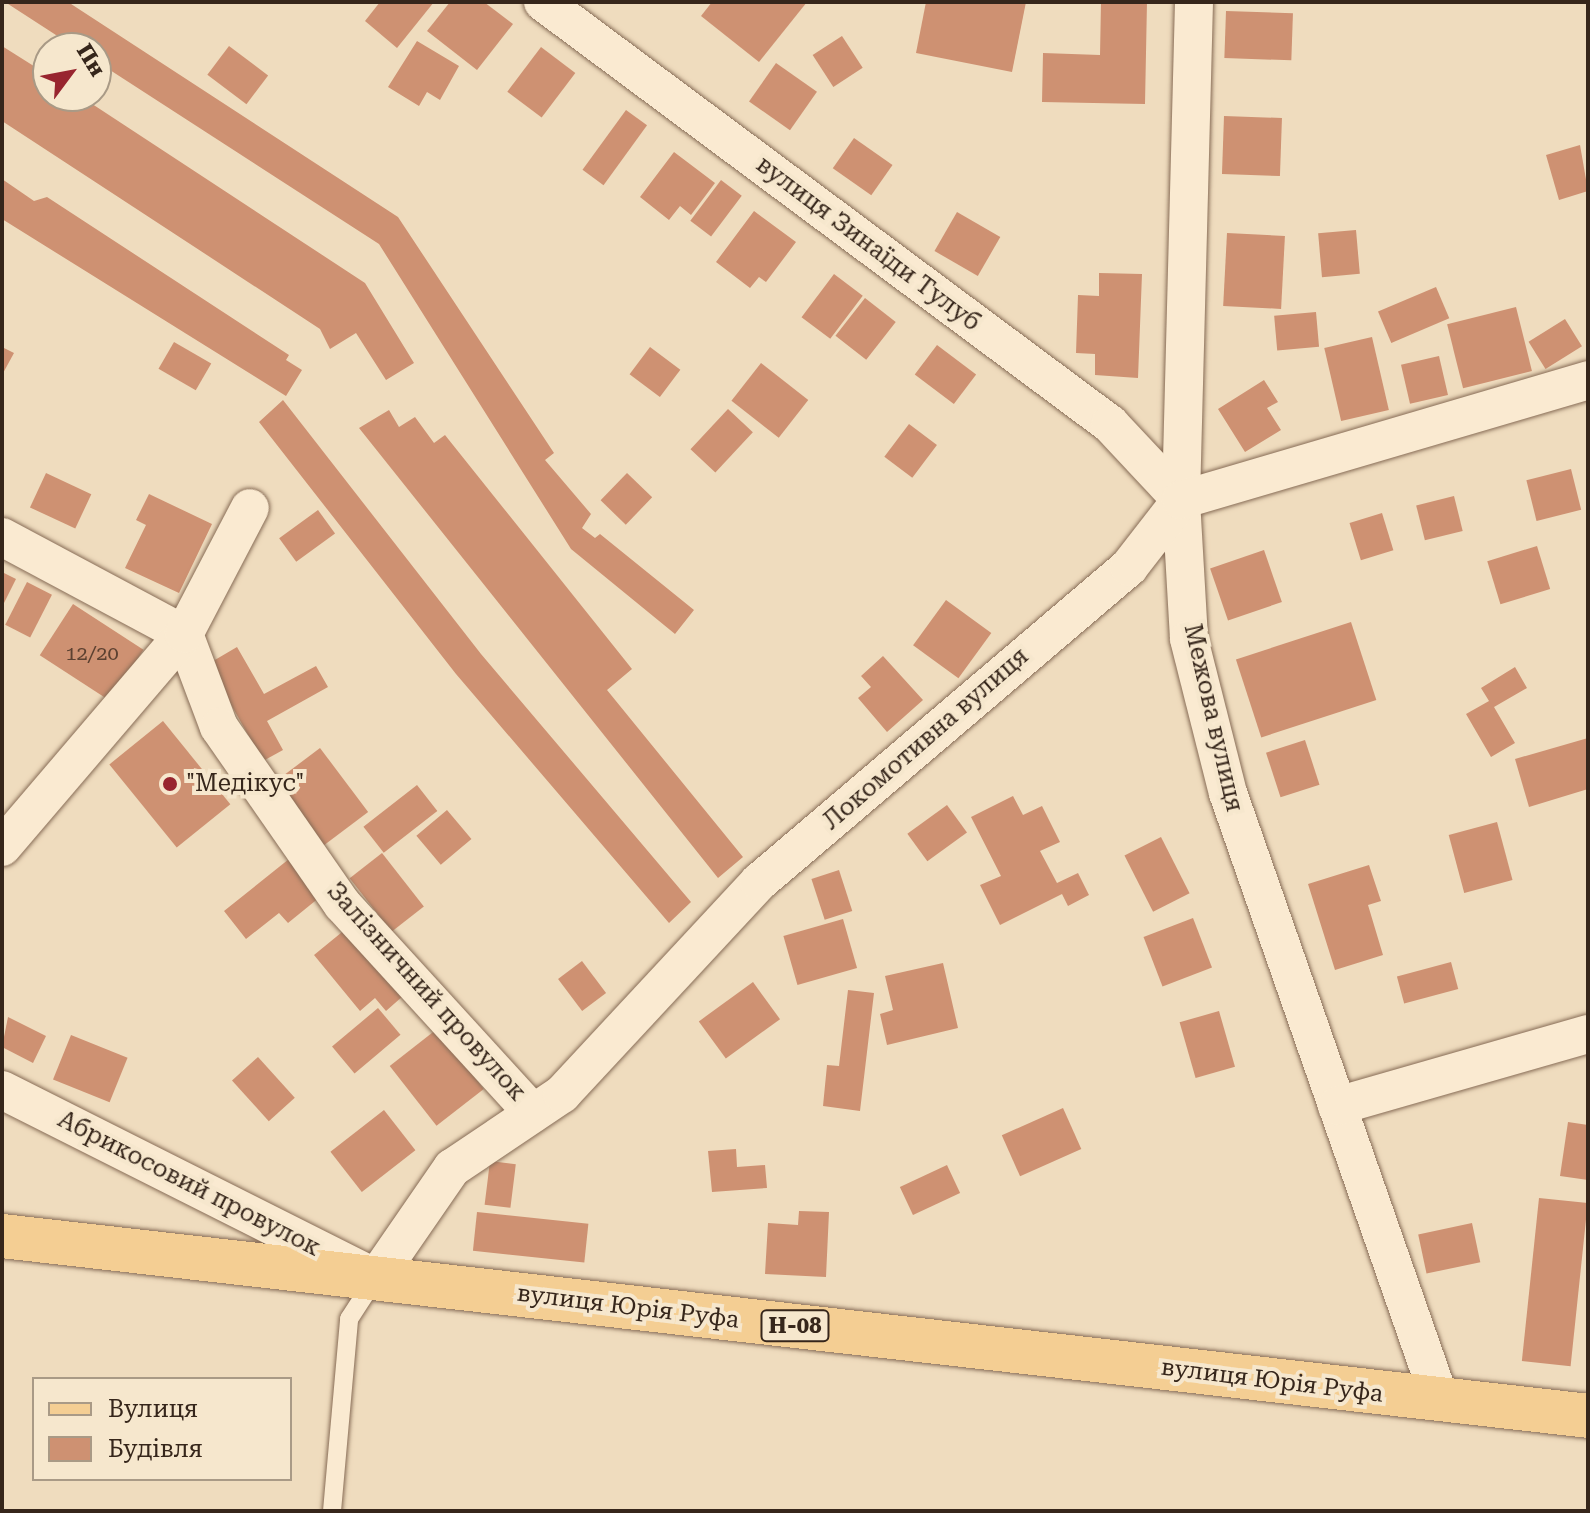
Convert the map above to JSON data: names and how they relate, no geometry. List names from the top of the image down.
{
  "streets": {
    "main road": ["вулиця Юрія Руфа", "Н-08"],
    "street": [
      "вулиця Зинаїди Тулуб",
      "Межова вулиця",
      "Локомотивна вулиця",
      "Залізничний провулок",
      "Абрикосовий провулок"
    ]
  },
  "crossings": [
    ["вулиця Зинаїди Тулуб", "Межова вулиця"],
    ["вулиця Зинаїди Тулуб", "Локомотивна вулиця"],
    ["Межова вулиця", "Локомотивна вулиця"],
    ["Межова вулиця", "вулиця Юрія Руфа"],
    ["Локомотивна вулиця", "Залізничний провулок"],
    ["Локомотивна вулиця", "Абрикосовий провулок"],
    ["Локомотивна вулиця", "вулиця Юрія Руфа"],
    ["Абрикосовий провулок", "вулиця Юрія Руфа"]
  ],
  "places": ["\"Медікус\""],
  "house_numbers": ["12/20"],
  "legend": ["Вулиця", "Будівля"],
  "north": "top right"
}
